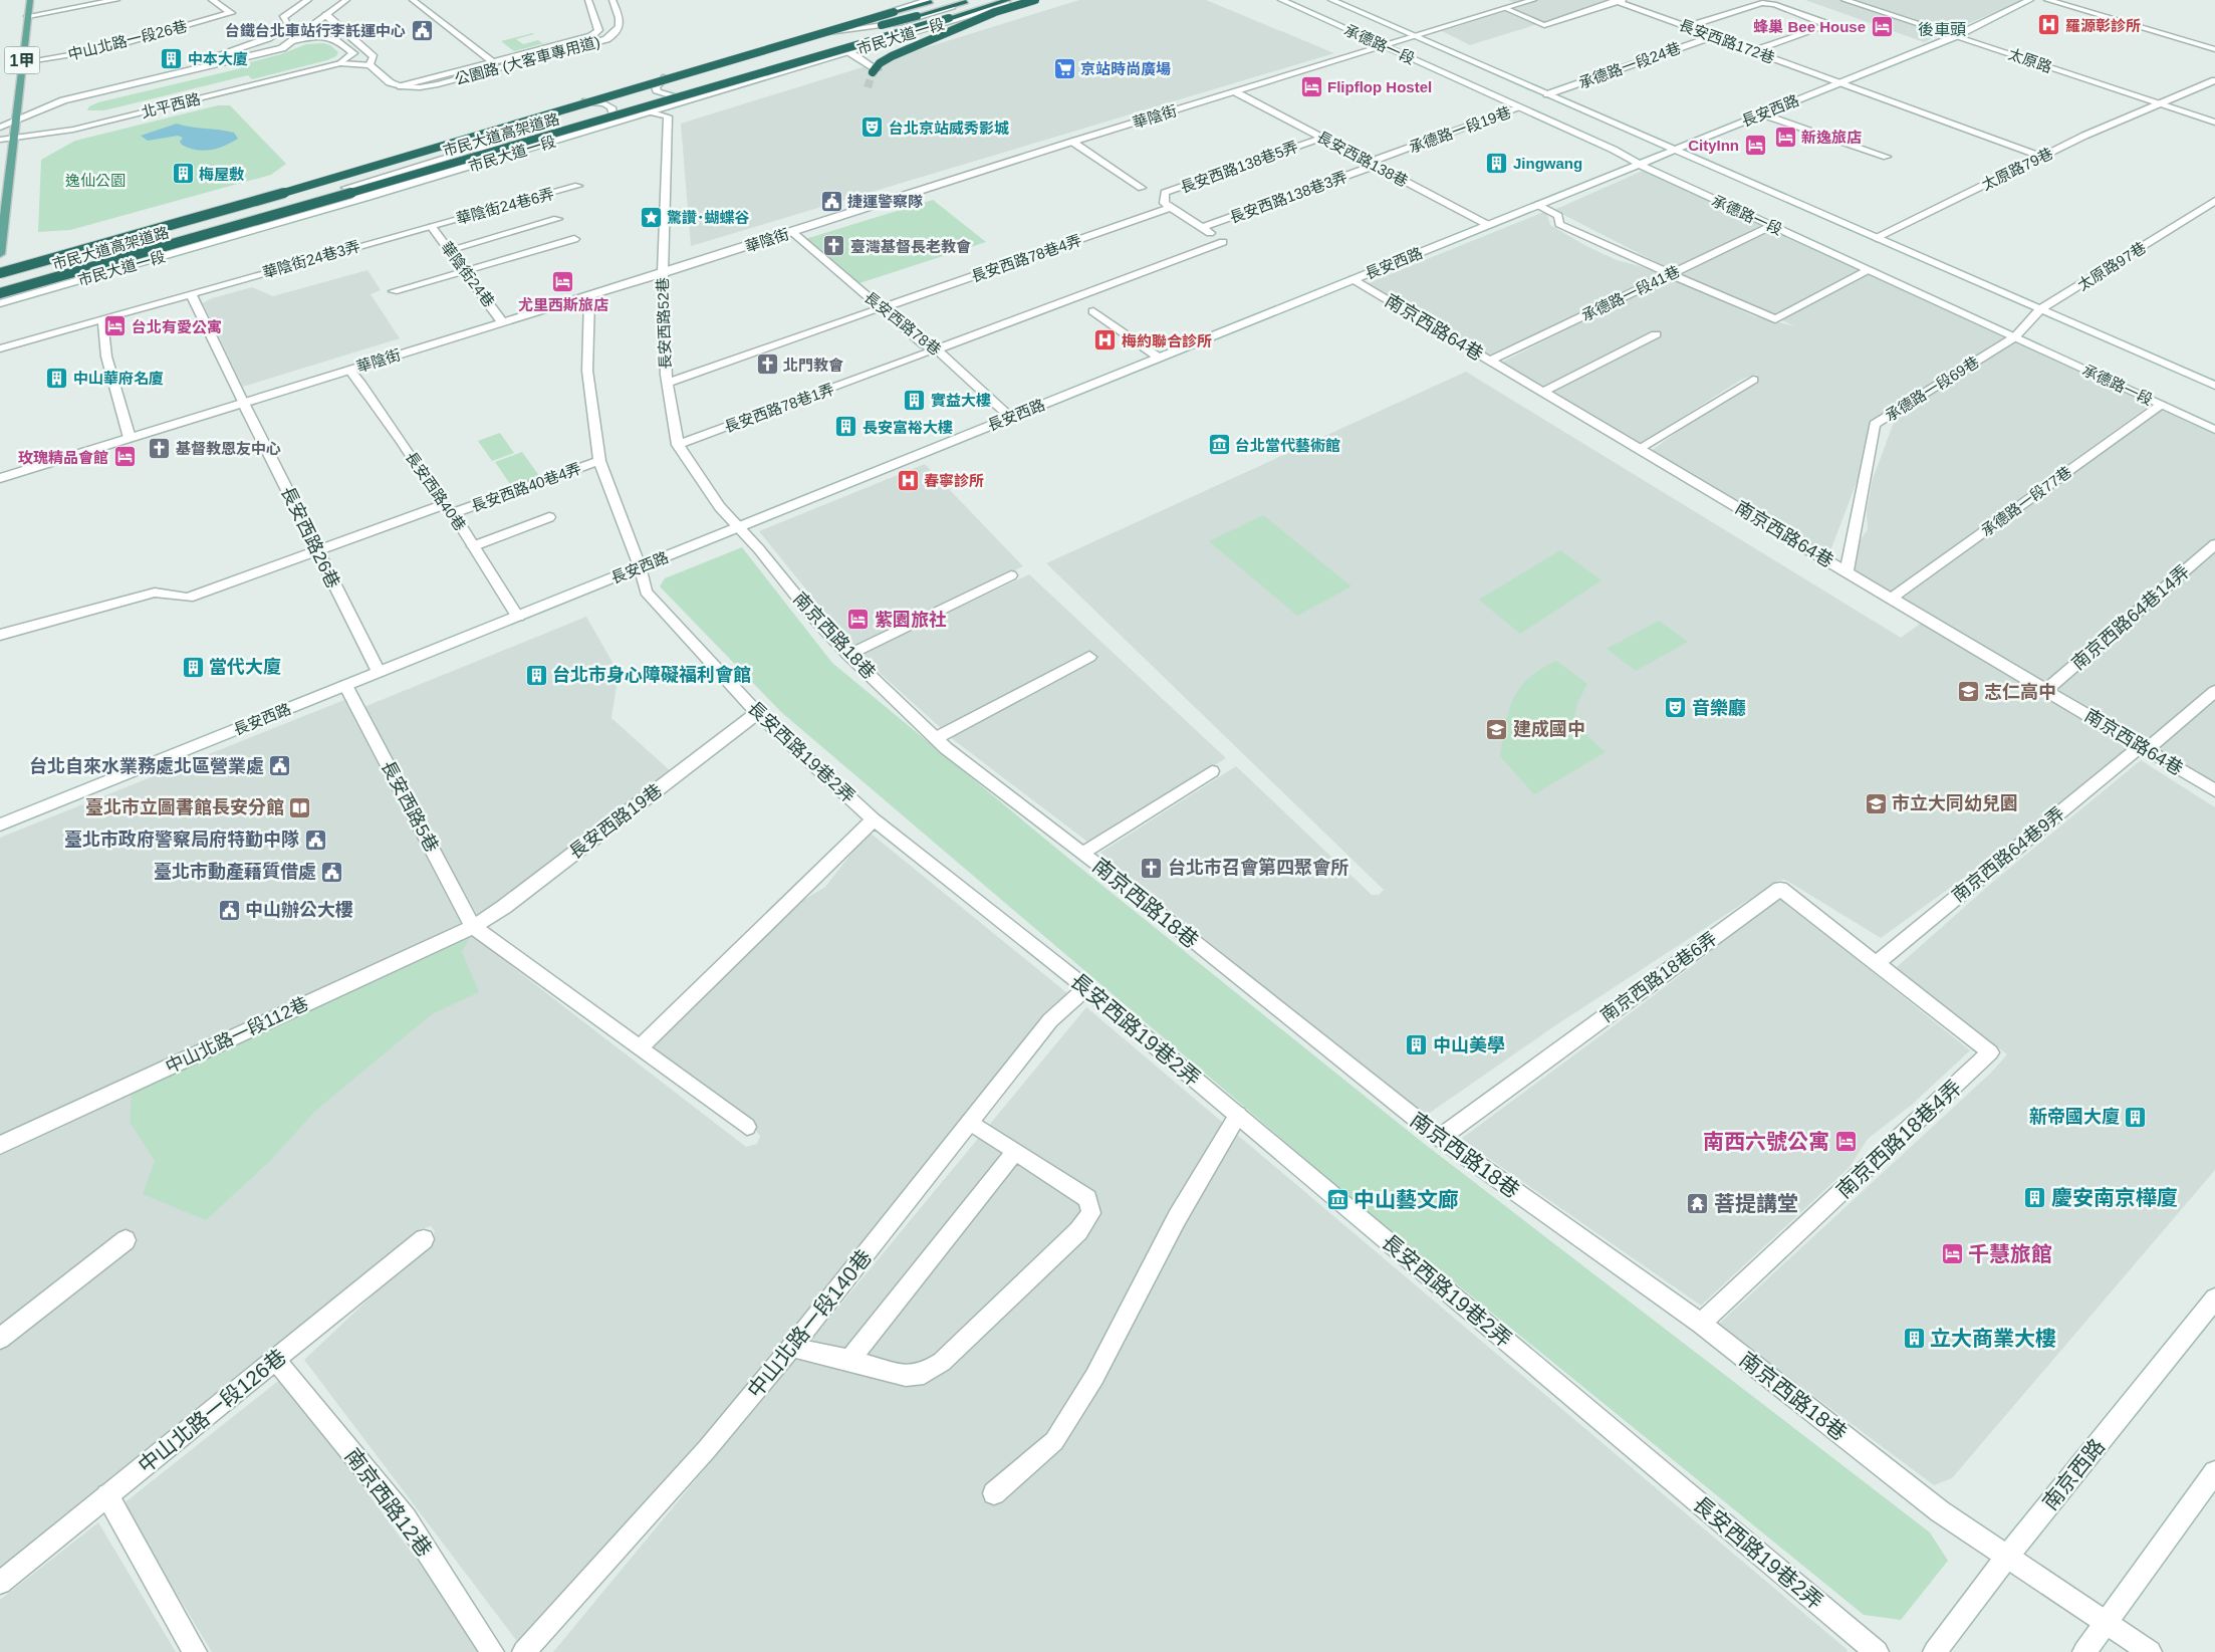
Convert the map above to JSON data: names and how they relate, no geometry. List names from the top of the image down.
{
  "streets": {
    "highway": ["市民大道高架道路"],
    "main road": ["1甲"],
    "street": [
      "市民大道一段",
      "中山北路一段26巷",
      "長安西路172巷",
      "承德路一段",
      "公園路 (大客車專用道)",
      "太原路",
      "承德路一段24巷",
      "北平西路",
      "長安西路",
      "華陰街",
      "承德路一段19巷",
      "長安西路138巷",
      "長安西路138巷5弄",
      "太原路79巷",
      "長安西路138巷3弄",
      "華陰街24巷6弄",
      "長安西路78巷4弄",
      "華陰街24巷3弄",
      "太原路97巷",
      "華陰街24巷",
      "承德路一段41巷",
      "長安西路52巷",
      "長安西路78巷",
      "南京西路64巷",
      "承德路一段69巷",
      "長安西路78巷1弄",
      "長安西路40巷4弄",
      "長安西路40巷",
      "承德路一段77巷",
      "長安西路26巷",
      "南京西路64巷14弄",
      "南京西路18巷",
      "長安西路19巷2弄",
      "長安西路5巷",
      "長安西路19巷",
      "南京西路64巷9弄",
      "南京西路18巷6弄",
      "中山北路一段112巷",
      "南京西路18巷4弄",
      "中山北路一段140巷",
      "中山北路一段126巷",
      "南京西路",
      "南京西路12巷"
    ]
  },
  "crossings": [
    ["市民大道一段", "市民大道高架道路"],
    ["市民大道一段", "長安西路52巷"],
    ["中山北路一段26巷", "1甲"],
    ["長安西路172巷", "承德路一段24巷"],
    ["長安西路172巷", "長安西路"],
    ["長安西路172巷", "太原路79巷"],
    ["承德路一段", "承德路一段24巷"],
    ["承德路一段", "長安西路"],
    ["承德路一段", "華陰街"],
    ["承德路一段", "承德路一段19巷"],
    ["承德路一段", "太原路79巷"],
    ["承德路一段", "太原路97巷"],
    ["承德路一段", "承德路一段41巷"],
    ["承德路一段", "承德路一段69巷"],
    ["承德路一段", "承德路一段77巷"],
    ["1甲", "北平西路"],
    ["太原路", "長安西路"],
    ["太原路", "太原路79巷"],
    ["長安西路", "長安西路138巷"],
    ["長安西路", "長安西路52巷"],
    ["長安西路", "長安西路78巷"],
    ["長安西路", "南京西路64巷"],
    ["長安西路", "長安西路40巷"],
    ["長安西路", "長安西路26巷"],
    ["長安西路", "南京西路18巷"],
    ["長安西路", "長安西路19巷2弄"],
    ["長安西路", "長安西路5巷"],
    ["華陰街", "長安西路138巷"],
    ["華陰街", "華陰街24巷"],
    ["華陰街", "長安西路52巷"],
    ["華陰街", "長安西路78巷"],
    ["華陰街", "長安西路40巷"],
    ["華陰街", "長安西路26巷"],
    ["華陰街", "長安西路19巷2弄"],
    ["承德路一段19巷", "長安西路138巷"],
    ["承德路一段19巷", "長安西路138巷3弄"],
    ["長安西路138巷", "長安西路138巷5弄"],
    ["長安西路138巷", "長安西路138巷3弄"],
    ["長安西路138巷5弄", "長安西路78巷4弄"],
    ["長安西路138巷3弄", "長安西路78巷1弄"],
    ["華陰街24巷6弄", "華陰街24巷3弄"],
    ["華陰街24巷6弄", "華陰街24巷"],
    ["長安西路78巷4弄", "長安西路52巷"],
    ["長安西路78巷4弄", "長安西路78巷"],
    ["華陰街24巷3弄", "華陰街24巷"],
    ["華陰街24巷3弄", "長安西路26巷"],
    ["太原路97巷", "承德路一段69巷"],
    ["承德路一段41巷", "南京西路64巷"],
    ["長安西路52巷", "長安西路78巷1弄"],
    ["長安西路52巷", "南京西路18巷"],
    ["長安西路78巷", "長安西路78巷1弄"],
    ["南京西路64巷", "承德路一段69巷"],
    ["南京西路64巷", "承德路一段77巷"],
    ["南京西路64巷", "南京西路64巷14弄"],
    ["南京西路64巷", "南京西路64巷9弄"],
    ["長安西路40巷4弄", "長安西路40巷"],
    ["長安西路40巷4弄", "長安西路26巷"],
    ["長安西路40巷4弄", "長安西路19巷2弄"],
    ["南京西路18巷", "南京西路18巷6弄"],
    ["南京西路18巷", "南京西路18巷4弄"],
    ["南京西路18巷", "南京西路"],
    ["長安西路19巷2弄", "長安西路19巷"],
    ["長安西路19巷2弄", "中山北路一段140巷"],
    ["長安西路5巷", "長安西路19巷"],
    ["長安西路5巷", "中山北路一段112巷"],
    ["長安西路19巷", "中山北路一段112巷"],
    ["南京西路64巷9弄", "南京西路18巷6弄"],
    ["南京西路64巷9弄", "南京西路18巷4弄"],
    ["南京西路18巷6弄", "南京西路18巷4弄"],
    ["中山北路一段126巷", "南京西路12巷"]
  ],
  "districts": ["後車頭"],
  "parks": ["逸仙公園"],
  "places": {
    "hospital": ["羅源彰診所", "梅約聯合診所", "春寧診所"],
    "hotel": [
      "蜂巢 Bee House",
      "Flipflop Hostel",
      "新逸旅店",
      "CityInn",
      "尤里西斯旅店",
      "台北有愛公寓",
      "玫瑰精品會館",
      "紫園旅社",
      "南西六號公寓",
      "千慧旅館"
    ],
    "public building": [
      "台鐵台北車站行李託運中心",
      "捷運警察隊",
      "台北自來水業務處北區營業處",
      "臺北市政府警察局府特勤中隊",
      "臺北市動產藉質借處",
      "中山辦公大樓"
    ],
    "building": [
      "中本大廈",
      "Jingwang",
      "梅屋敷",
      "中山華府名廈",
      "實益大樓",
      "長安富裕大樓",
      "當代大廈",
      "台北市身心障礙福利會館",
      "中山美學",
      "新帝國大廈",
      "慶安南京樺廈",
      "立大商業大樓"
    ],
    "supermarket": ["京站時尚廣場"],
    "theatre": ["台北京站威秀影城", "音樂廳"],
    "place": ["驚讚･蝴蝶谷"],
    "church": [
      "臺灣基督長老教會",
      "北門教會",
      "基督教恩友中心",
      "台北市召會第四聚會所"
    ],
    "museum": ["台北當代藝術館", "中山藝文廊"],
    "school or university": ["志仁高中", "建成國中", "市立大同幼兒園"],
    "library": ["臺北市立圖書館長安分館"],
    "temple": ["菩提講堂"]
  }
}
